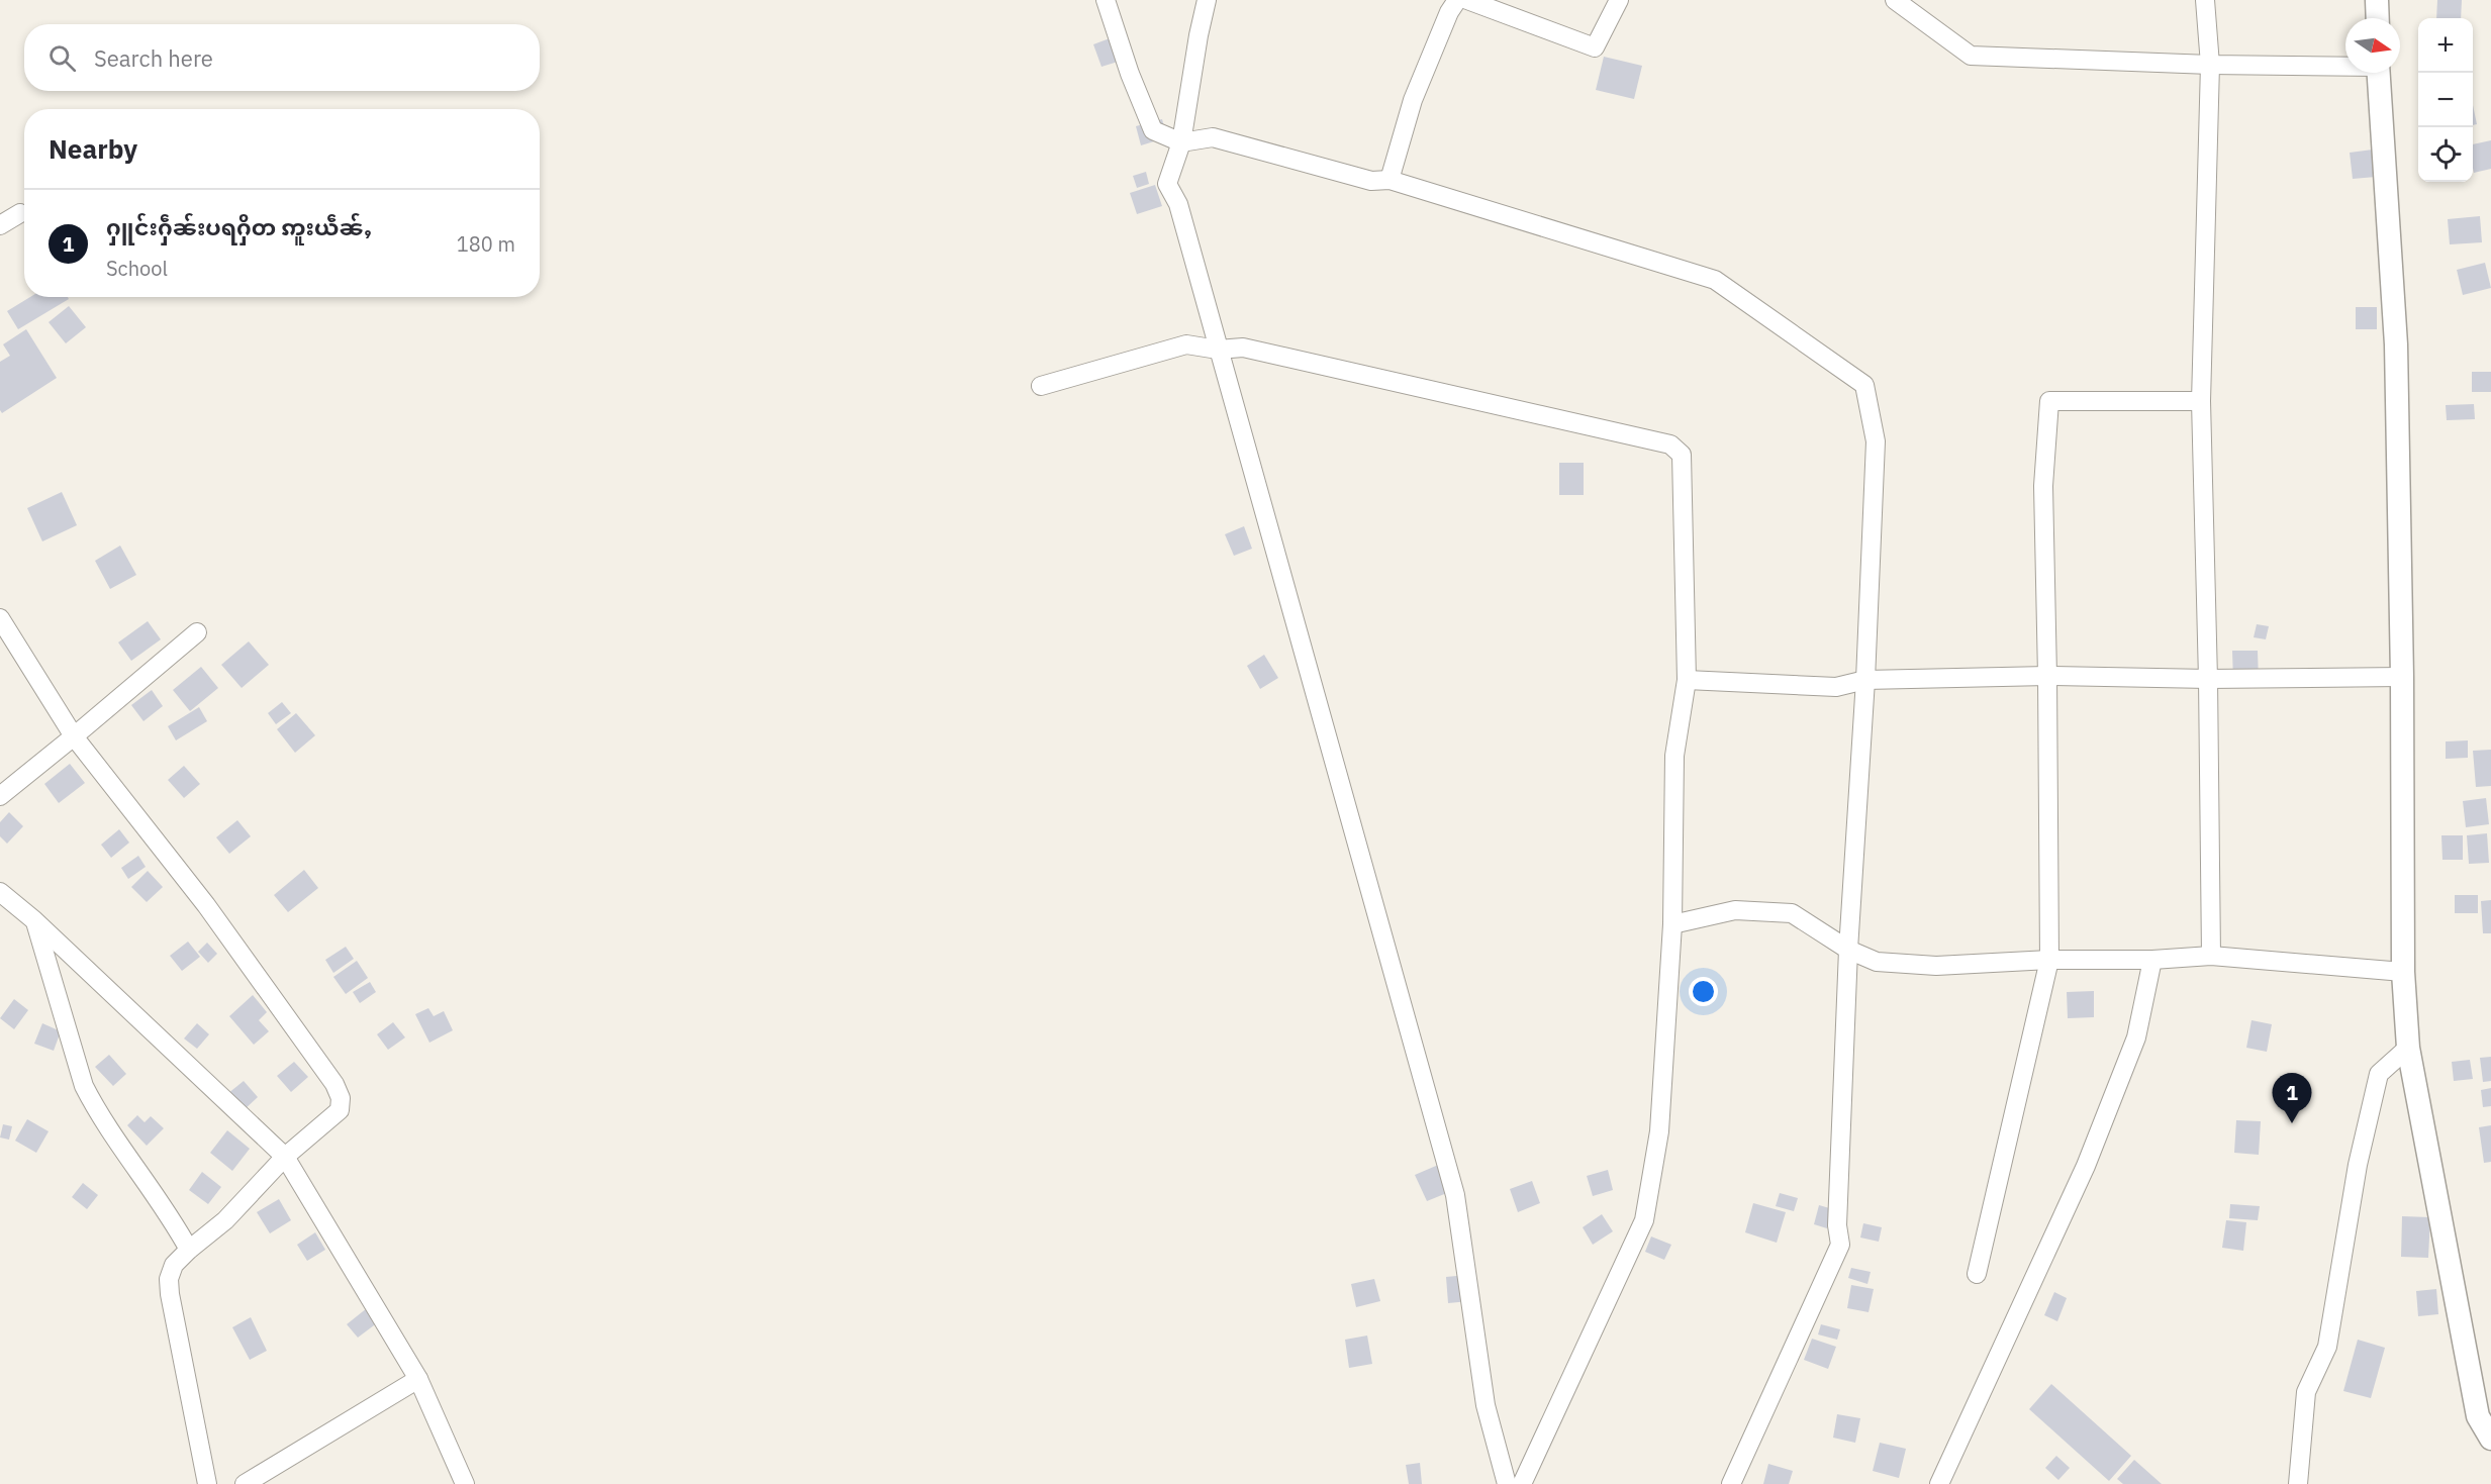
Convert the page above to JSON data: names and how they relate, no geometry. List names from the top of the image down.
{
  "north": "right",
  "page": {
    "map_buttons": ["+", "−"],
    "search": "Search here",
    "heading": "Nearby",
    "list": [
      {
        "mark": "1",
        "name": "ႁူင်းႁဵၼ်းပရႁိတ ဢူးယဵၼ်ႇ",
        "note": "School",
        "value": "180 m"
      }
    ],
    "pins": "1"
  }
}
